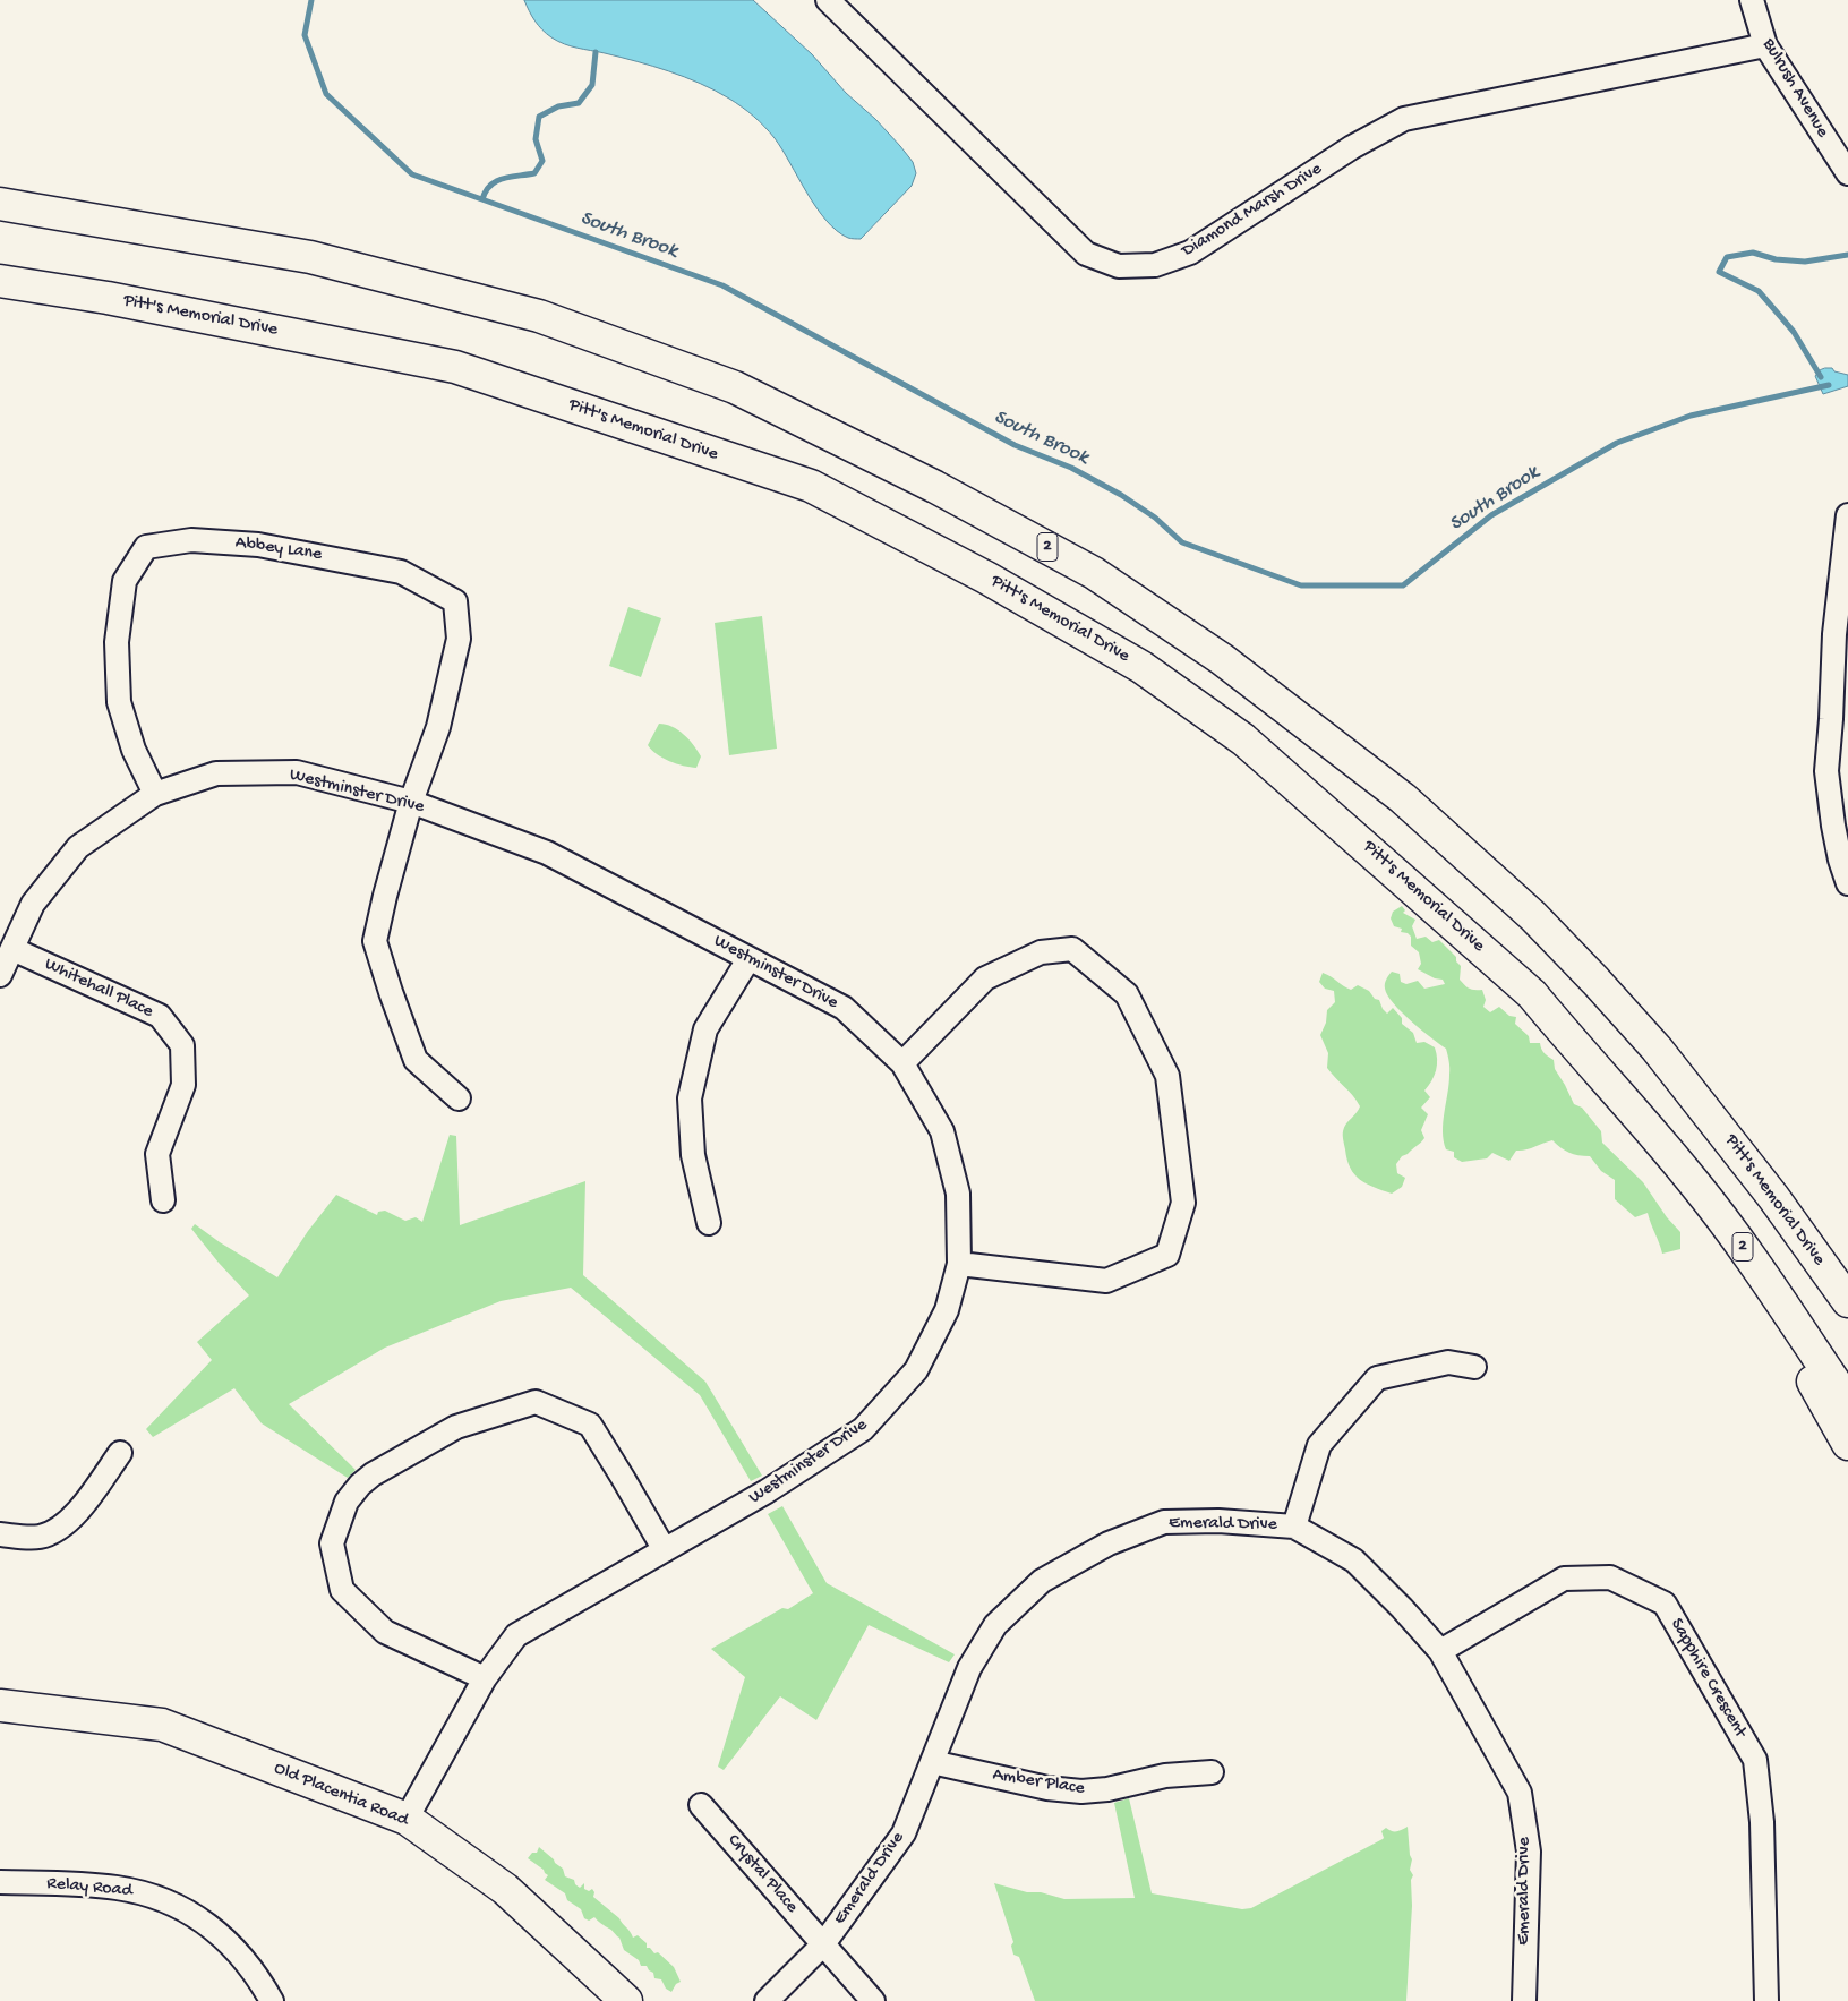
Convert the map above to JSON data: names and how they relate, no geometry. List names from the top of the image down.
{
  "streets": {
    "main road": ["Pitt's Memorial Drive", "2", "Old Placentia Road"],
    "street": [
      "Bulrush Avenue",
      "Diamond Marsh Drive",
      "Abbey Lane",
      "Westminster Drive",
      "Whitehall Place",
      "Emerald Drive",
      "Sapphire Crescent",
      "Amber Place",
      "Crystal Place",
      "Relay Road"
    ]
  },
  "crossings": [
    ["Bulrush Avenue", "Diamond Marsh Drive"],
    ["Abbey Lane", "Westminster Drive"],
    ["Westminster Drive", "Whitehall Place"],
    ["Westminster Drive", "Old Placentia Road"],
    ["Emerald Drive", "Sapphire Crescent"],
    ["Emerald Drive", "Amber Place"],
    ["Emerald Drive", "Crystal Place"]
  ],
  "water": ["South Brook"]
}
